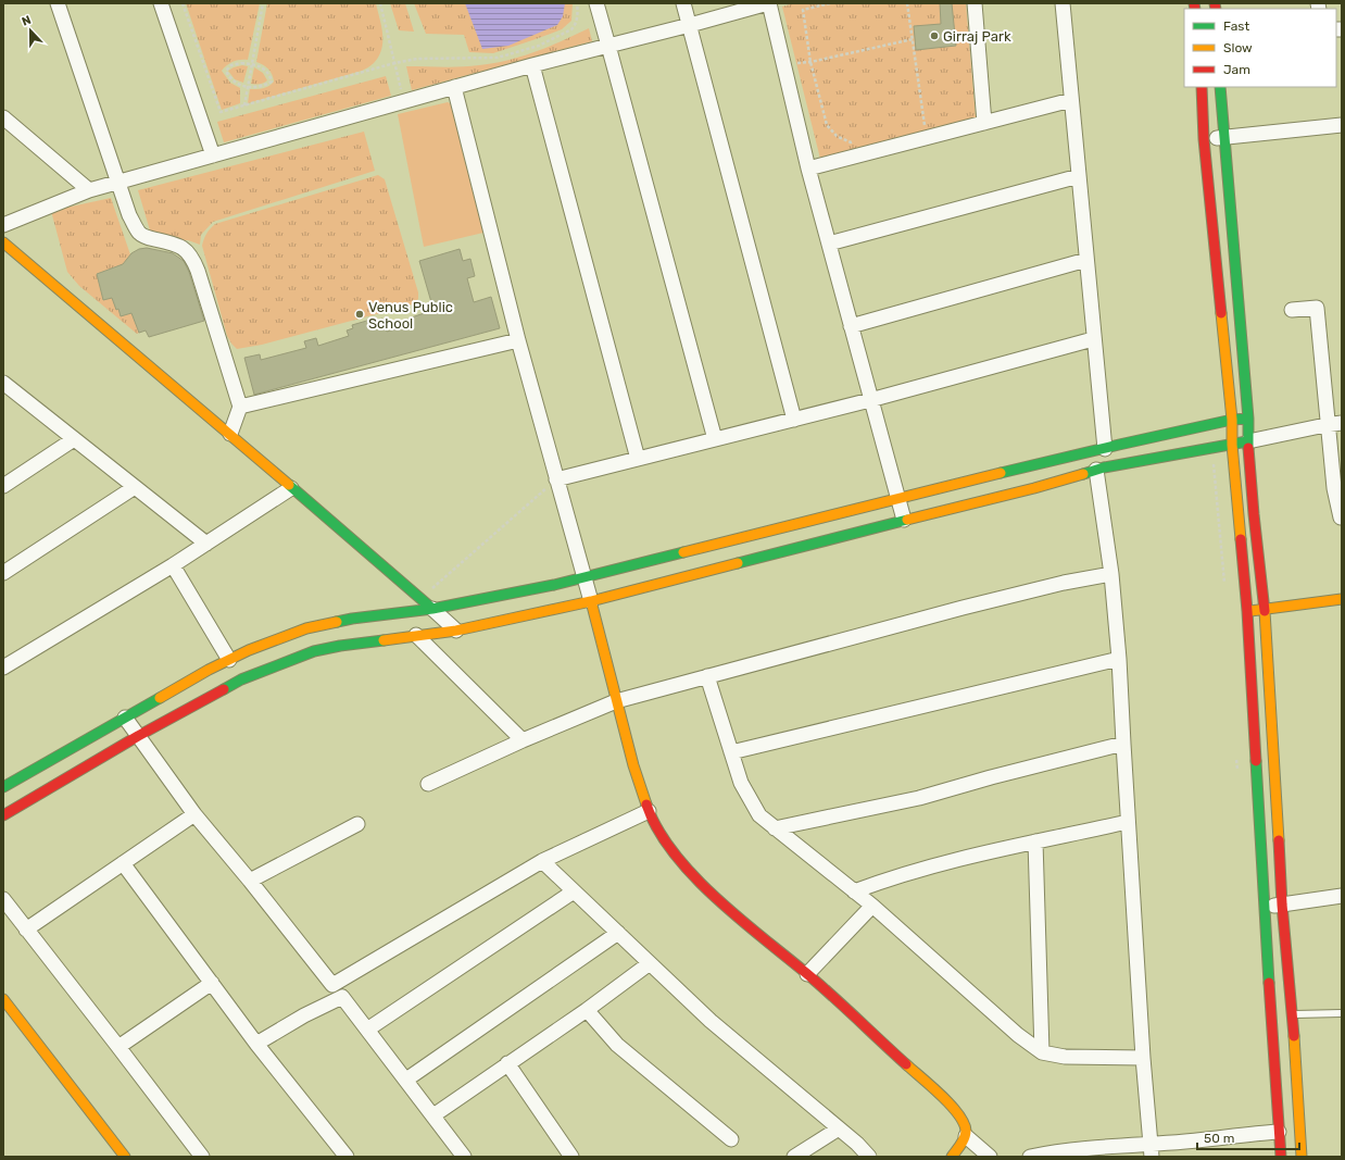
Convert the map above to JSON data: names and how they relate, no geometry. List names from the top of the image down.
{
  "places": ["Girraj Park", "Venus Public School"],
  "legend": ["Fast", "Slow", "Jam"],
  "scale_bar": "50 m",
  "north": "top"
}
